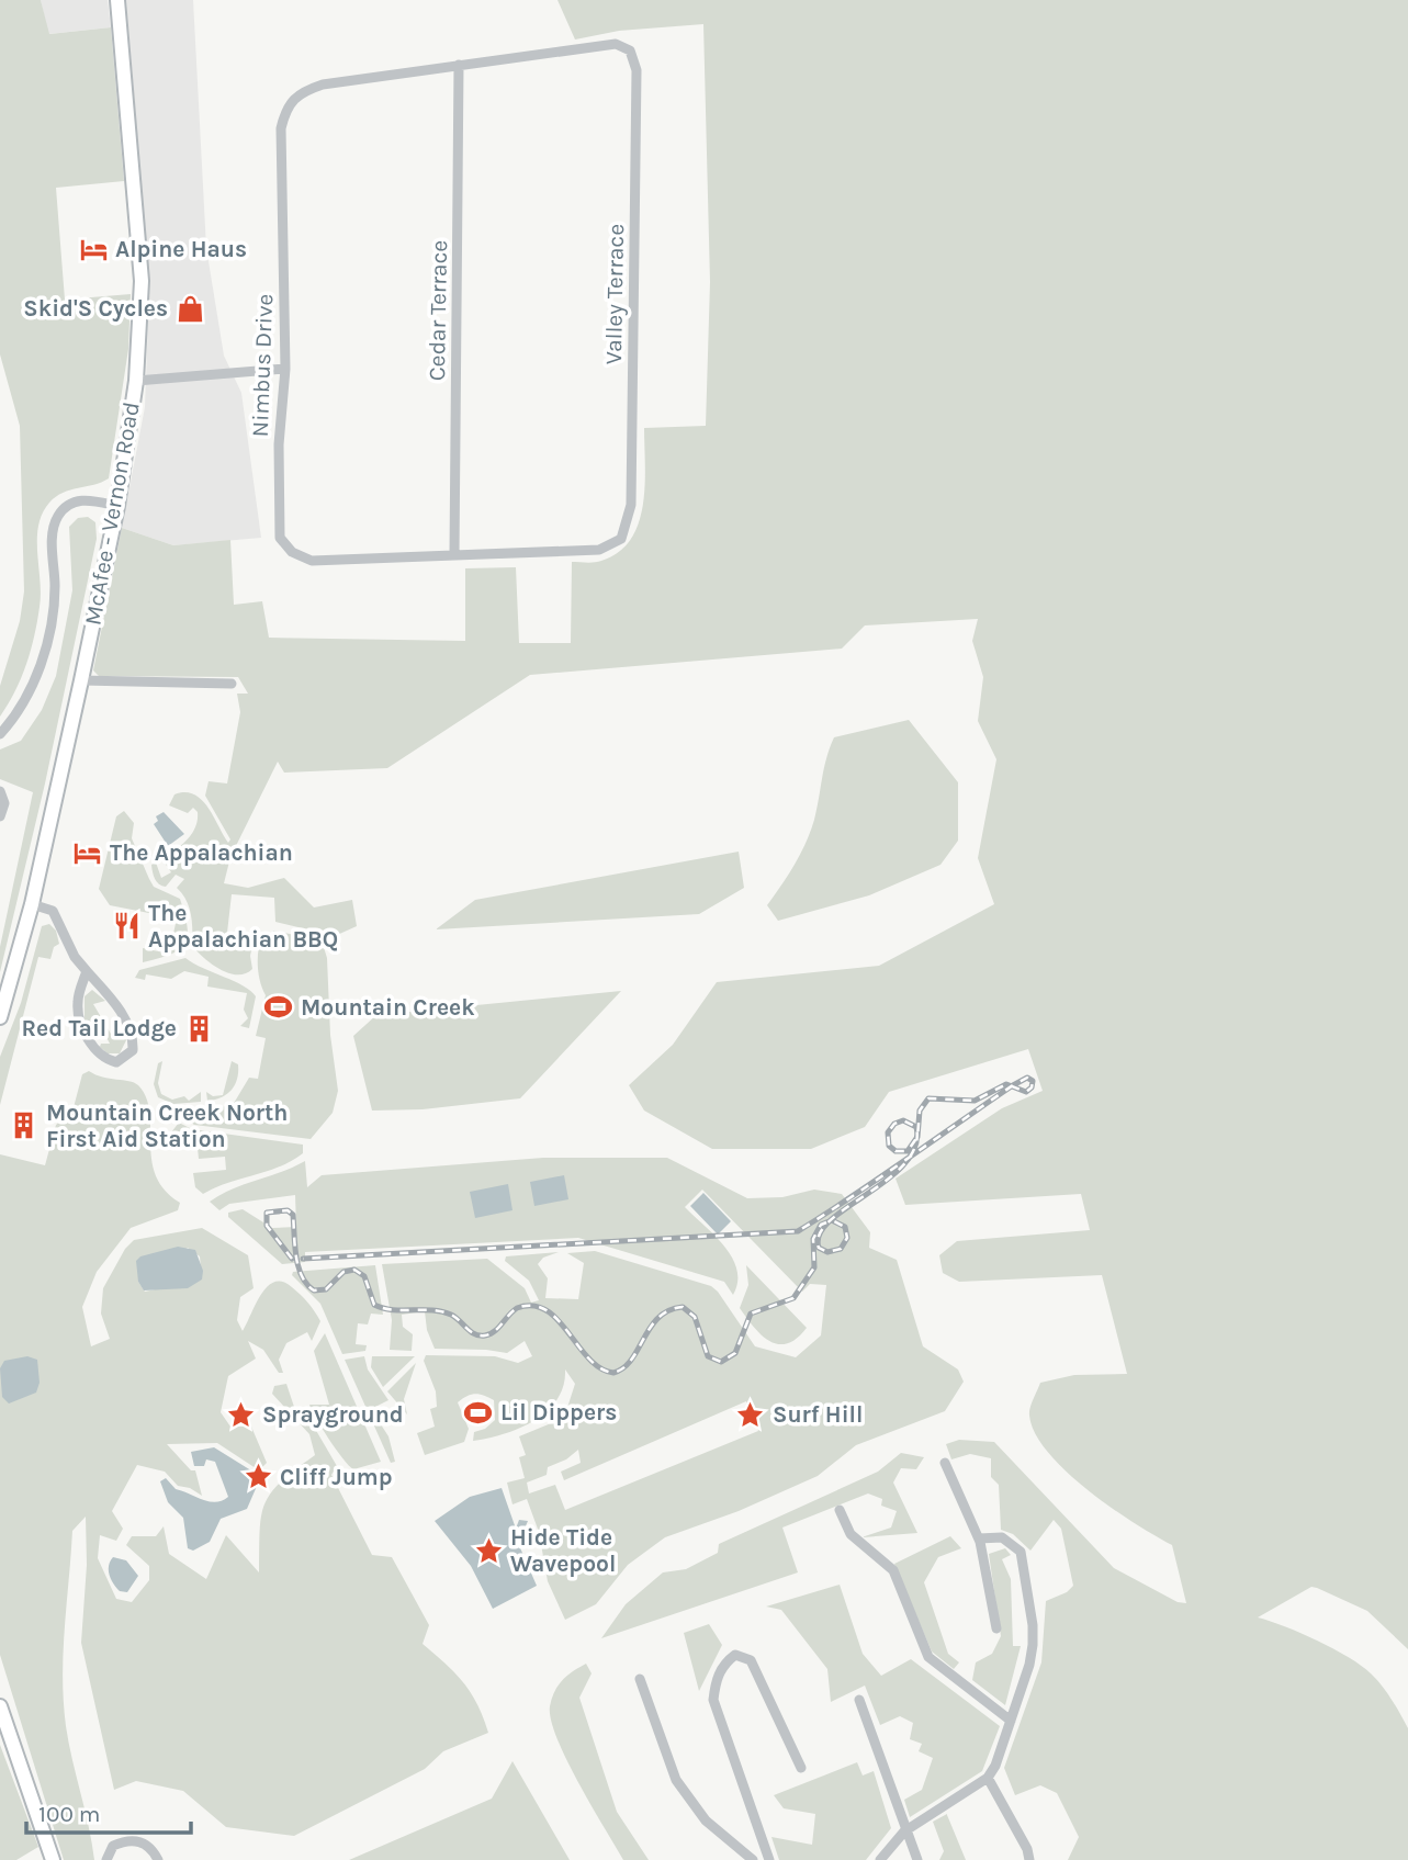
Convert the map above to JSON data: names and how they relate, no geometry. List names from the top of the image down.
{
  "streets": {
    "main road": ["McAfee - Vernon Road"],
    "street": ["Valley Terrace", "Cedar Terrace", "Nimbus Drive"]
  },
  "crossings": [
    ["Valley Terrace", "Nimbus Drive"],
    ["Cedar Terrace", "Nimbus Drive"]
  ],
  "places": {
    "hotel": ["Alpine Haus", "The Appalachian"],
    "shop": ["Skid'S Cycles"],
    "restaurant": ["The Appalachian BBQ"],
    "sports": ["Mountain Creek", "Lil Dippers"],
    "building": ["Red Tail Lodge", "Mountain Creek North First Aid Station"],
    "place": [
      "Sprayground",
      "Surf Hill",
      "Cliff Jump",
      "Hide Tide Wavepool"
    ]
  },
  "scale_bar": "100 m"
}
